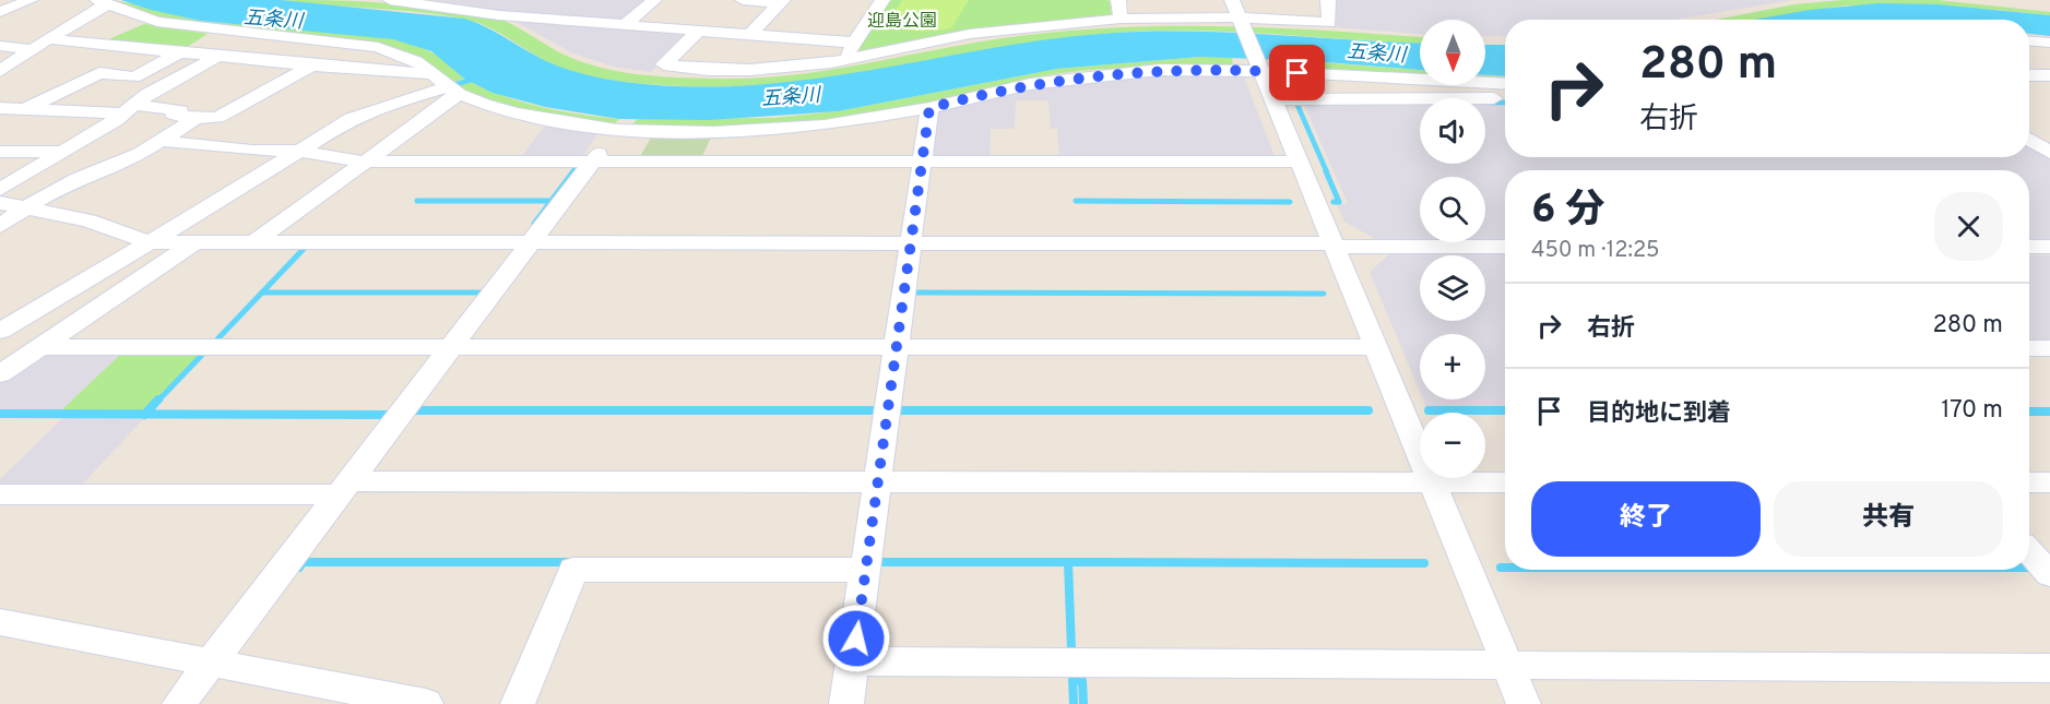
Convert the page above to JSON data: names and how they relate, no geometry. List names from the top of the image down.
{
  "water": ["五条川"],
  "parks": ["迎島公園"],
  "north": "bottom",
  "page": {
    "map_buttons": ["+", "−"],
    "turn": ["280 m", "右折"],
    "heading": ["6 分", "450 m · 12:25"],
    "list": [
      {
        "name": "右折",
        "value": "280 m"
      },
      {
        "name": "目的地に到着",
        "value": "170 m"
      }
    ],
    "buttons": ["終了", "共有"]
  }
}
